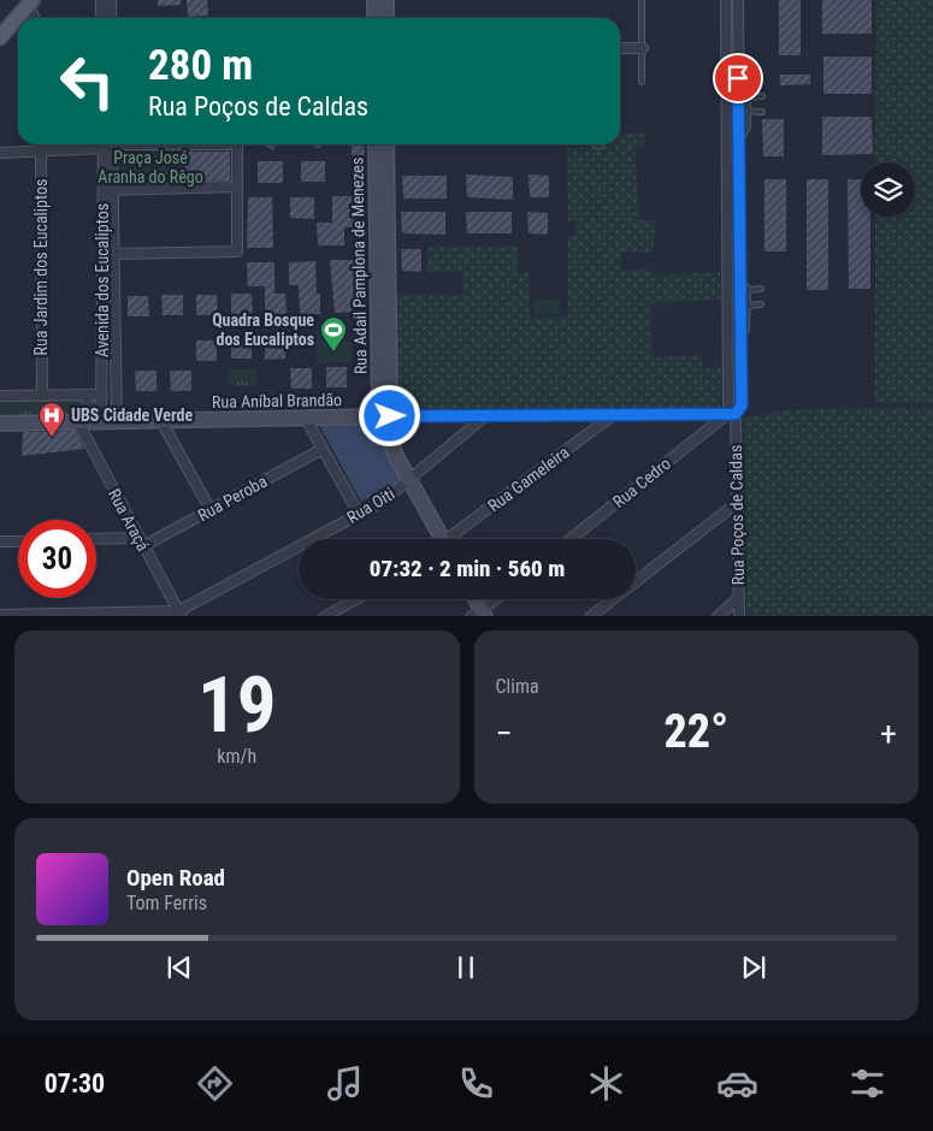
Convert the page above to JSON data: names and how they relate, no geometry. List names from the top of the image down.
{
  "streets": {
    "main road": ["Rua Adail Pamplona de Menezes", "Rua Aníbal Brandão"],
    "street": [
      "Rua Jardim dos Eucaliptos",
      "Avenida dos Eucaliptos",
      "Rua Gameleira",
      "Rua Cedro",
      "Rua Peroba",
      "Rua Oiti",
      "Rua Poços de Caldas",
      "Rua Araçá"
    ]
  },
  "crossings": [
    ["Rua Adail Pamplona de Menezes", "Rua Aníbal Brandão"],
    ["Rua Adail Pamplona de Menezes", "Rua Oiti"],
    ["Avenida dos Eucaliptos", "Rua Aníbal Brandão"],
    ["Rua Aníbal Brandão", "Rua Gameleira"],
    ["Rua Aníbal Brandão", "Rua Cedro"],
    ["Rua Aníbal Brandão", "Rua Oiti"],
    ["Rua Aníbal Brandão", "Rua Poços de Caldas"],
    ["Rua Aníbal Brandão", "Rua Araçá"],
    ["Rua Cedro", "Rua Poços de Caldas"],
    ["Rua Peroba", "Rua Araçá"],
    ["Rua Oiti", "Rua Araçá"]
  ],
  "parks": ["Praça José Aranha do Rêgo"],
  "places": {
    "sports": ["Quadra Bosque dos Eucaliptos"],
    "hospital": ["UBS Cidade Verde"]
  },
  "page": {
    "turn": ["280 m", "Rua Poços de Caldas"],
    "limit": "30",
    "trip": "07:32 · 2 min · 560 m",
    "tile": [
      ["19", "km/h"],
      "Clima"
    ],
    "heat": ["−", "22°", "+"],
    "song": ["Open Road", "Tom Ferris"],
    "tabs": "07:30"
  }
}
